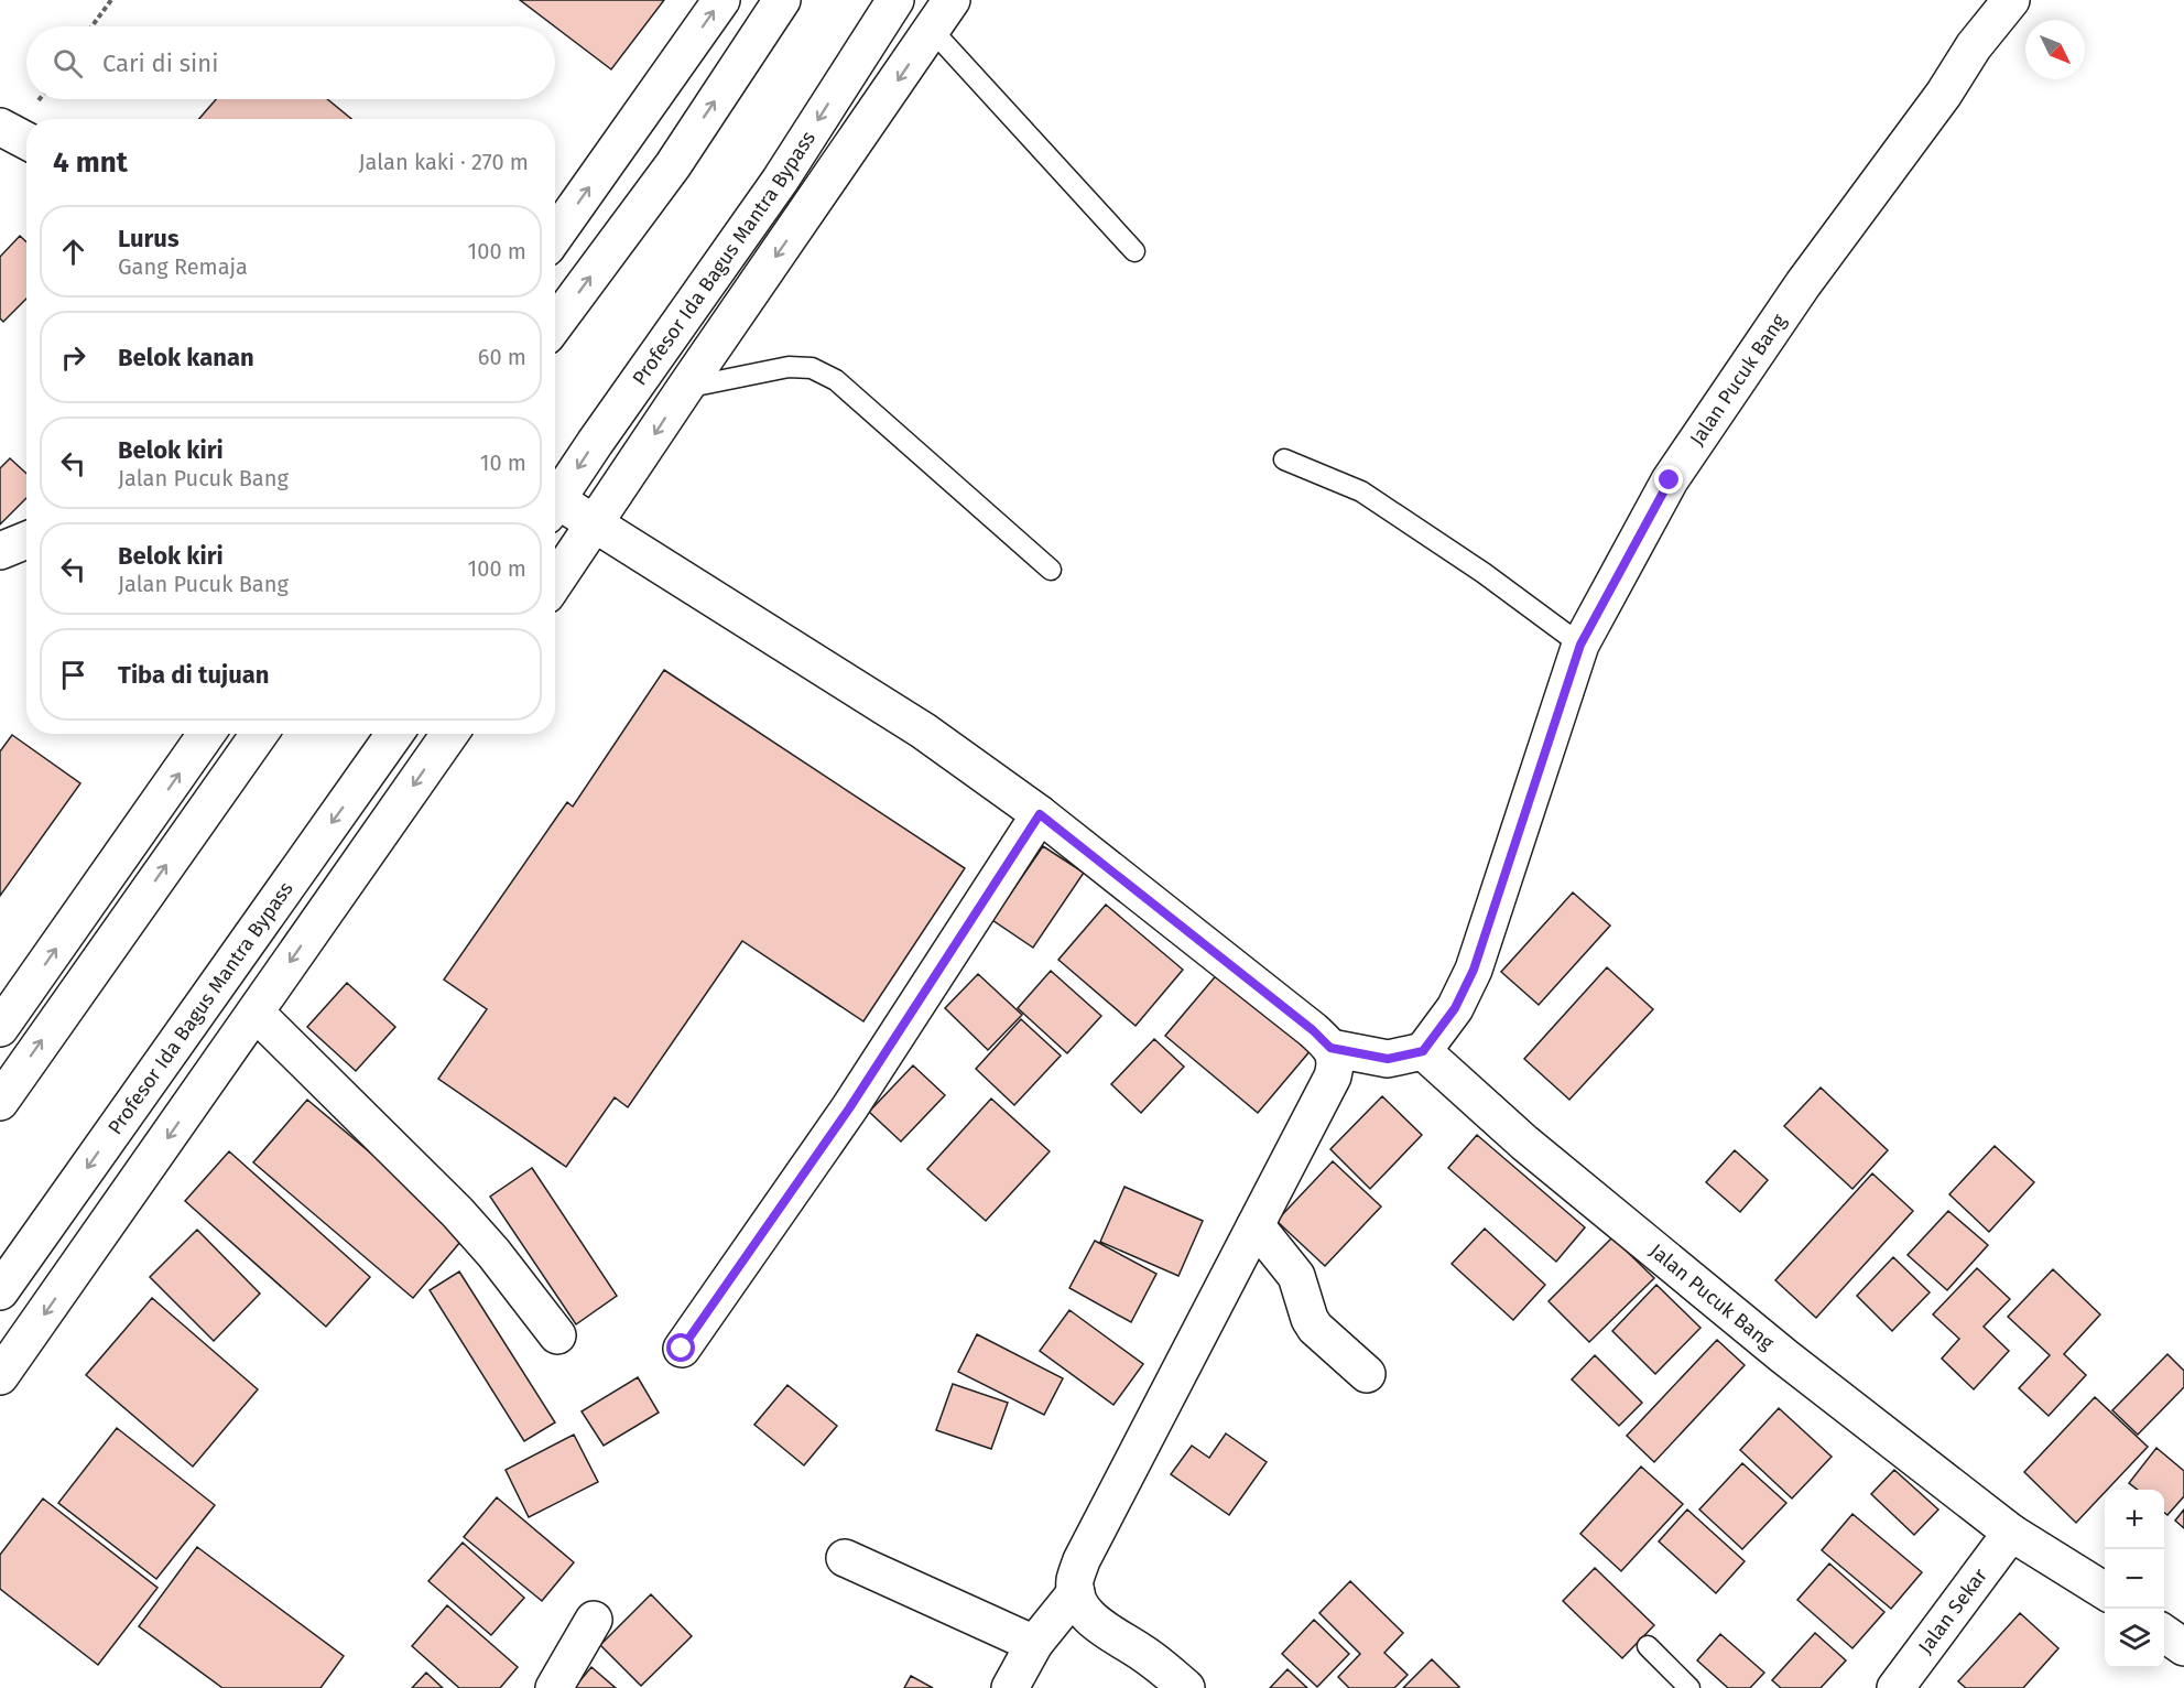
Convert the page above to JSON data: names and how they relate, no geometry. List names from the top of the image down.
{
  "streets": {
    "main road": ["Profesor Ida Bagus Mantra Bypass", "Jalan Pucuk Bang", "Jalan Sekar"]
  },
  "crossings": [
    ["Jalan Pucuk Bang", "Jalan Sekar"]
  ],
  "north": "bottom right",
  "page": {
    "search": "Cari di sini",
    "heading": ["4 mnt", "Jalan kaki · 270 m"],
    "list": [
      ["Lurus", "Gang Remaja", "100 m"],
      ["Belok kanan", "60 m"],
      ["Belok kiri", "Jalan Pucuk Bang", "10 m"],
      ["Belok kiri", "Jalan Pucuk Bang", "100 m"],
      "Tiba di tujuan"
    ],
    "map_buttons": ["+", "−"]
  }
}
